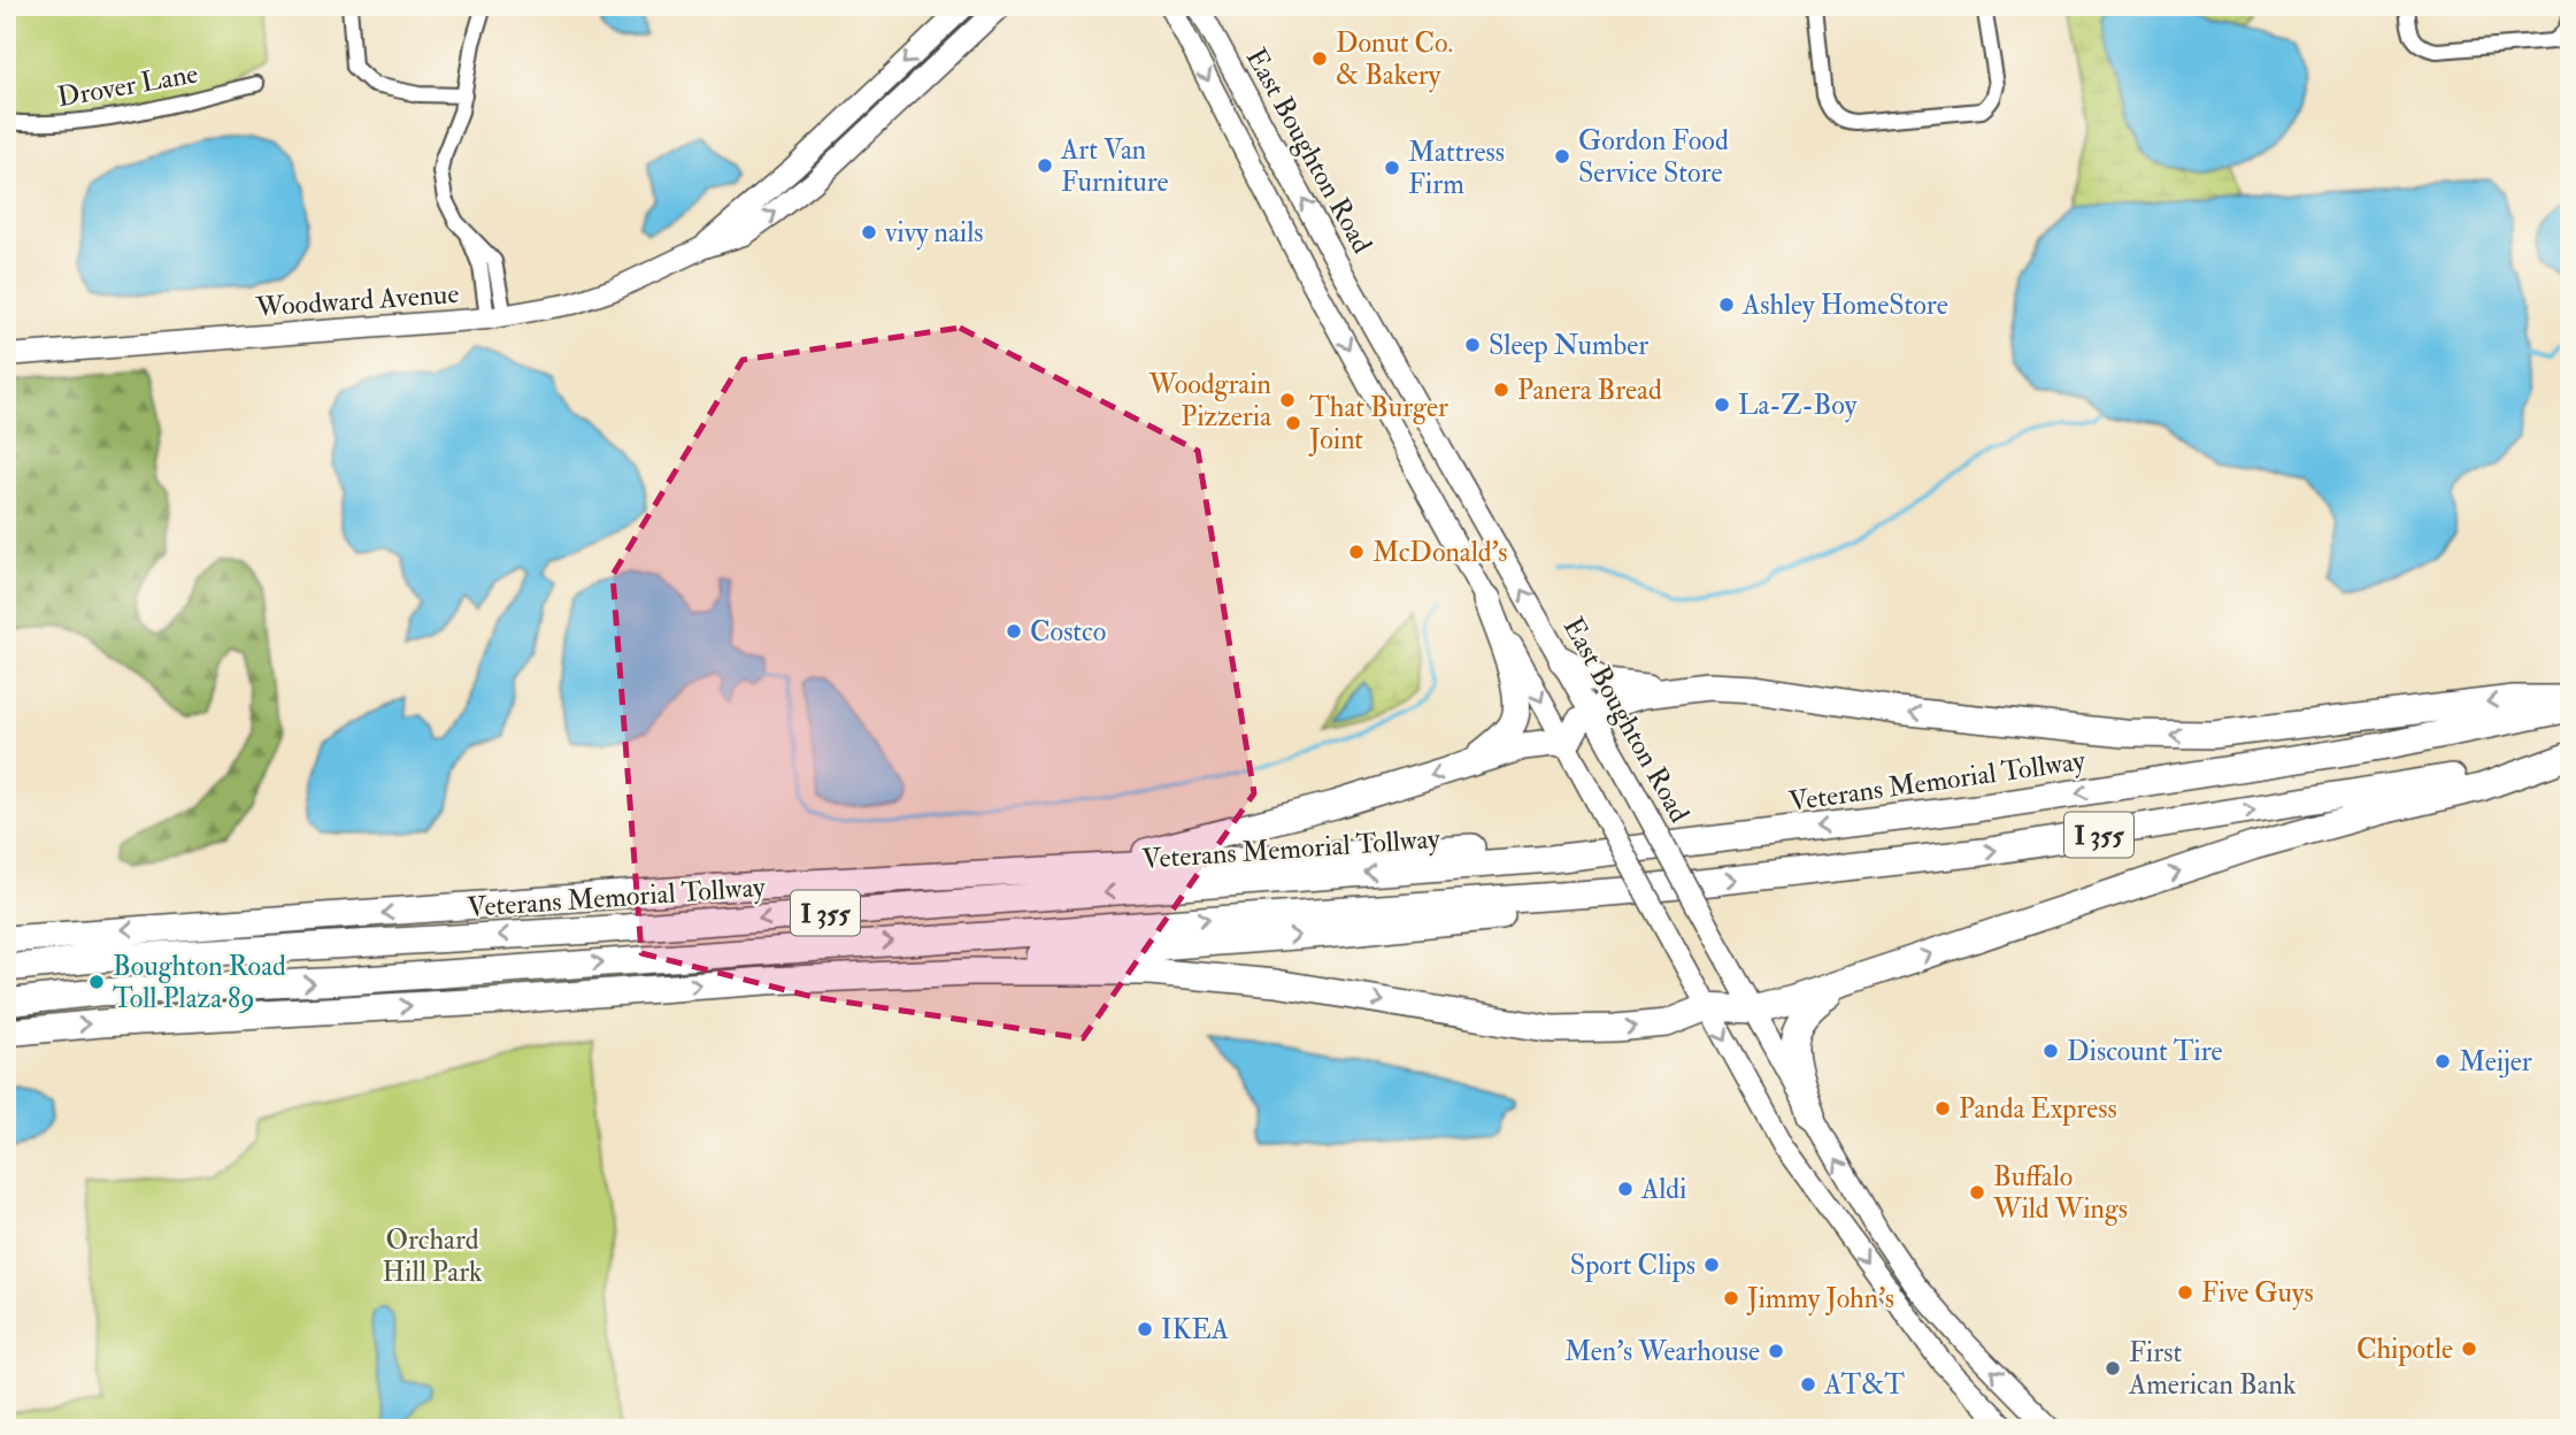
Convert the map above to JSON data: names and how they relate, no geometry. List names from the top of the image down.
{
  "streets": {
    "highway": ["Veterans Memorial Tollway", "I 355"],
    "main road": ["East Boughton Road", "Woodward Avenue"],
    "street": ["Drover Lane"]
  },
  "parks": ["Orchard Hill Park"],
  "places": [
    "Donut Co. & Bakery",
    "Gordon Food Service Store",
    "Art Van Furniture",
    "Mattress Firm",
    "vivy nails",
    "Ashley HomeStore",
    "Sleep Number",
    "Panera Bread",
    "Woodgrain Pizzeria",
    "La-Z-Boy",
    "That Burger Joint",
    "McDonald's",
    "Costco",
    "Boughton Road Toll Plaza 89",
    "Discount Tire",
    "Meijer",
    "Panda Express",
    "Aldi",
    "Buffalo Wild Wings",
    "Sport Clips",
    "Five Guys",
    "Jimmy John's",
    "IKEA",
    "Chipotle",
    "Men's Wearhouse",
    "First American Bank",
    "AT&T"
  ]
}
